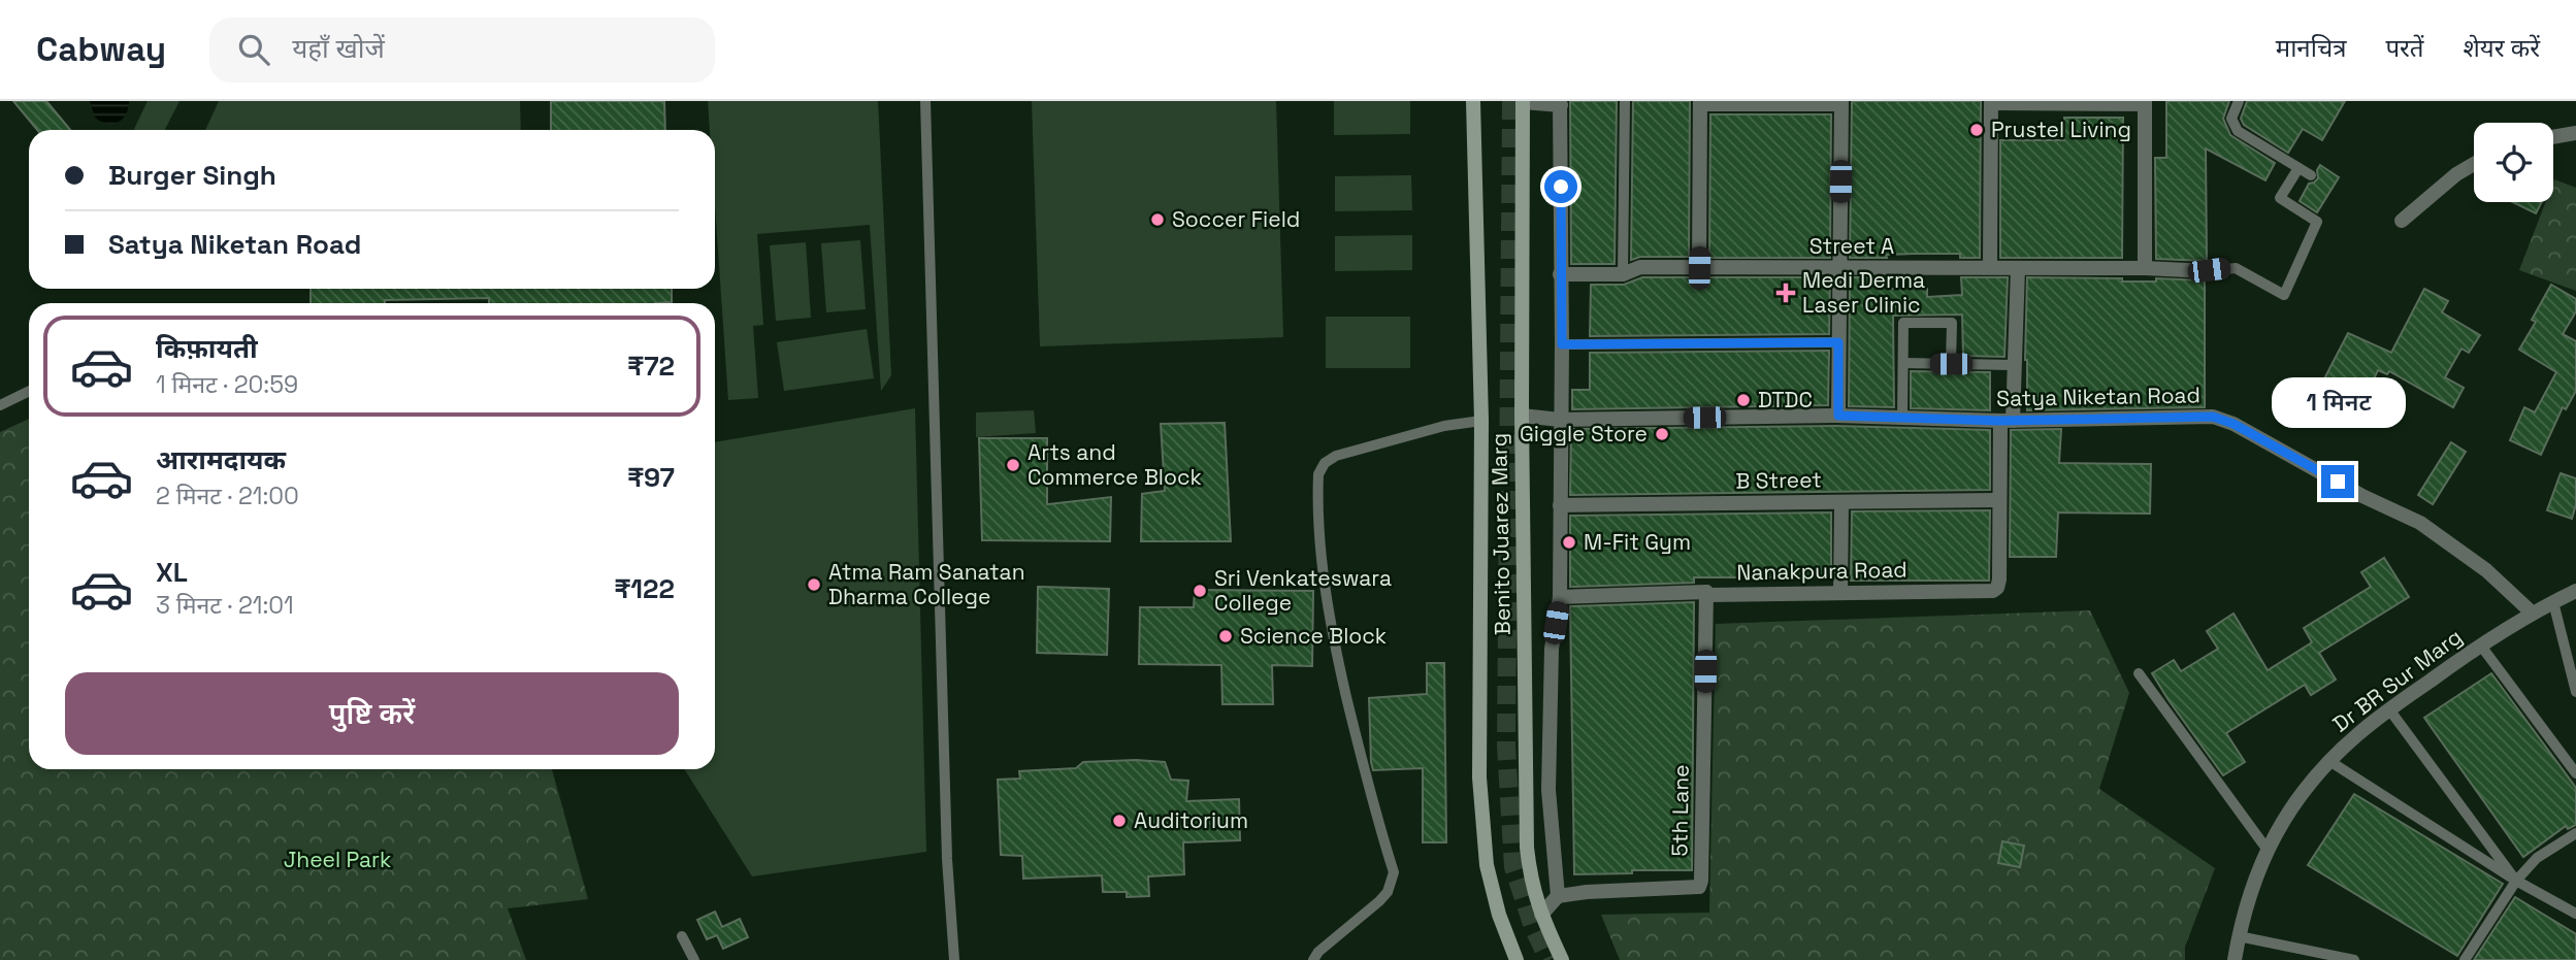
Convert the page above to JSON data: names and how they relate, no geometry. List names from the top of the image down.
{
  "streets": {
    "street": [
      "Street A",
      "Satya Niketan Road",
      "B Street",
      "Benito Juarez Marg",
      "Nanakpura Road",
      "Dr BR Sur Marg",
      "5th Lane"
    ]
  },
  "crossings": [
    ["Satya Niketan Road", "Benito Juarez Marg"],
    ["Satya Niketan Road", "Dr BR Sur Marg"],
    ["B Street", "Nanakpura Road"],
    ["Nanakpura Road", "5th Lane"]
  ],
  "parks": ["Jheel Park"],
  "places": {
    "other": [
      "Prustel Living",
      "Soccer Field",
      "DTDC",
      "Giggle Store",
      "Arts and Commerce Block",
      "M-Fit Gym",
      "Atma Ram Sanatan Dharma College",
      "Sri Venkateswara College",
      "Science Block",
      "Auditorium"
    ],
    "health": ["Medi Derma Laser Clinic"]
  },
  "page": {
    "header": "Cabway",
    "search": "यहाँ खोजें",
    "nav": ["मानचित्र", "परतें", "शेयर करें"],
    "banner": ["Burger Singh", "Satya Niketan Road"],
    "list": [
      {
        "name": "किफ़ायती",
        "note": "1 मिनट · 20:59",
        "value": "₹72"
      },
      {
        "name": "आरामदायक",
        "note": "2 मिनट · 21:00",
        "value": "₹97"
      },
      {
        "name": "XL",
        "note": "3 मिनट · 21:01",
        "value": "₹122"
      }
    ],
    "bubble": "1 मिनट",
    "buttons": "पुष्टि करें"
  }
}
